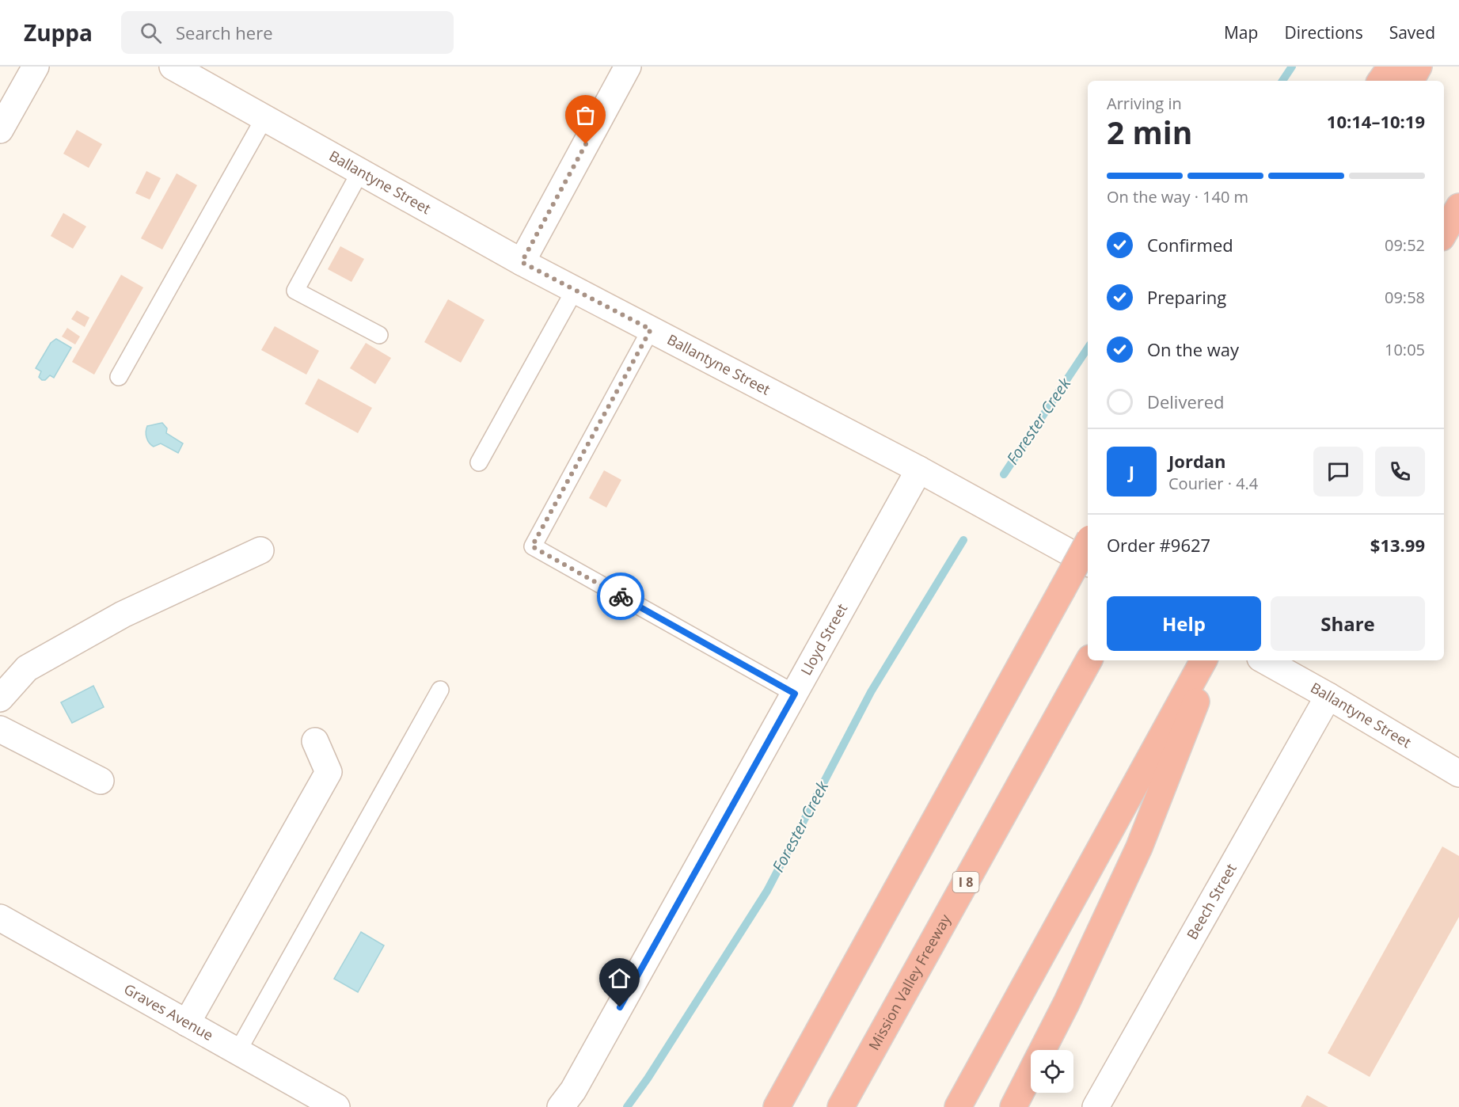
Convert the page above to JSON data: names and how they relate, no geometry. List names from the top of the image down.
{
  "streets": {
    "highway": ["I 8", "Mission Valley Freeway"],
    "street": [
      "Ballantyne Street",
      "Lloyd Street",
      "Beech Street",
      "Graves Avenue"
    ]
  },
  "crossings": [
    ["Ballantyne Street", "Lloyd Street"],
    ["Ballantyne Street", "Beech Street"]
  ],
  "water": ["Forester Creek"],
  "page": {
    "header": "Zuppa",
    "search": "Search here",
    "nav": ["Map", "Directions", "Saved"],
    "heading": ["2 min", "Arriving in", "10:14–10:19"],
    "panel": [
      "Jordan",
      "Courier · 4.4",
      "Order #9627",
      "$13.99"
    ],
    "bar": "On the way · 140 m",
    "list": [
      ["Confirmed", "09:52"],
      ["Preparing", "09:58"],
      ["On the way", "10:05"],
      "Delivered"
    ],
    "round": "J",
    "buttons": ["Help", "Share"]
  }
}
